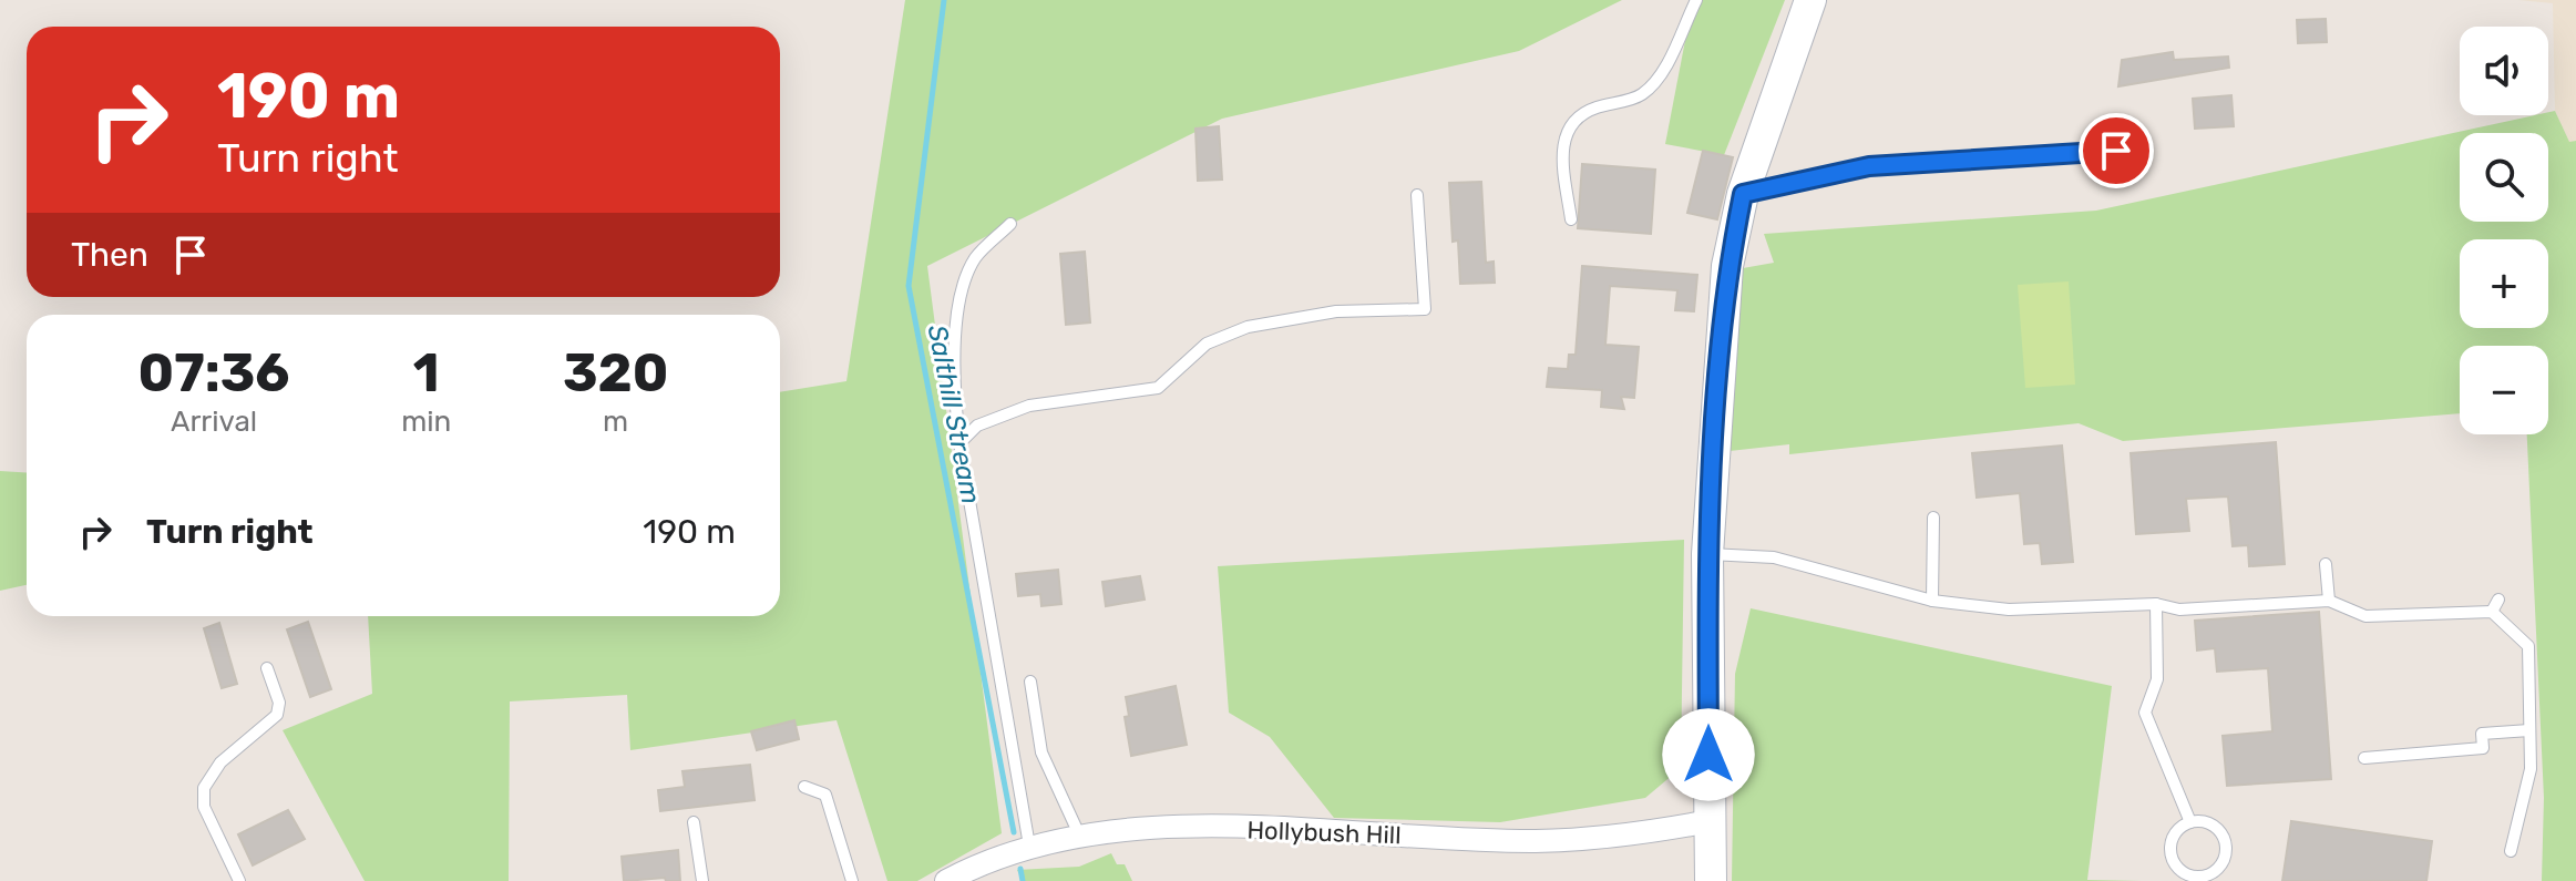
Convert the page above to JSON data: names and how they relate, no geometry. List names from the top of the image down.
{
  "streets": {
    "street": ["Hollybush Hill"]
  },
  "water": ["Salthill Stream"],
  "page": {
    "map_buttons": ["+", "−"],
    "turn": ["190 m", "Turn right"],
    "then": "Then",
    "eta": [
      "07:36",
      "Arrival",
      "1",
      "min",
      "320",
      "m"
    ],
    "list": [
      {
        "name": "Turn right",
        "value": "190 m"
      }
    ]
  }
}
